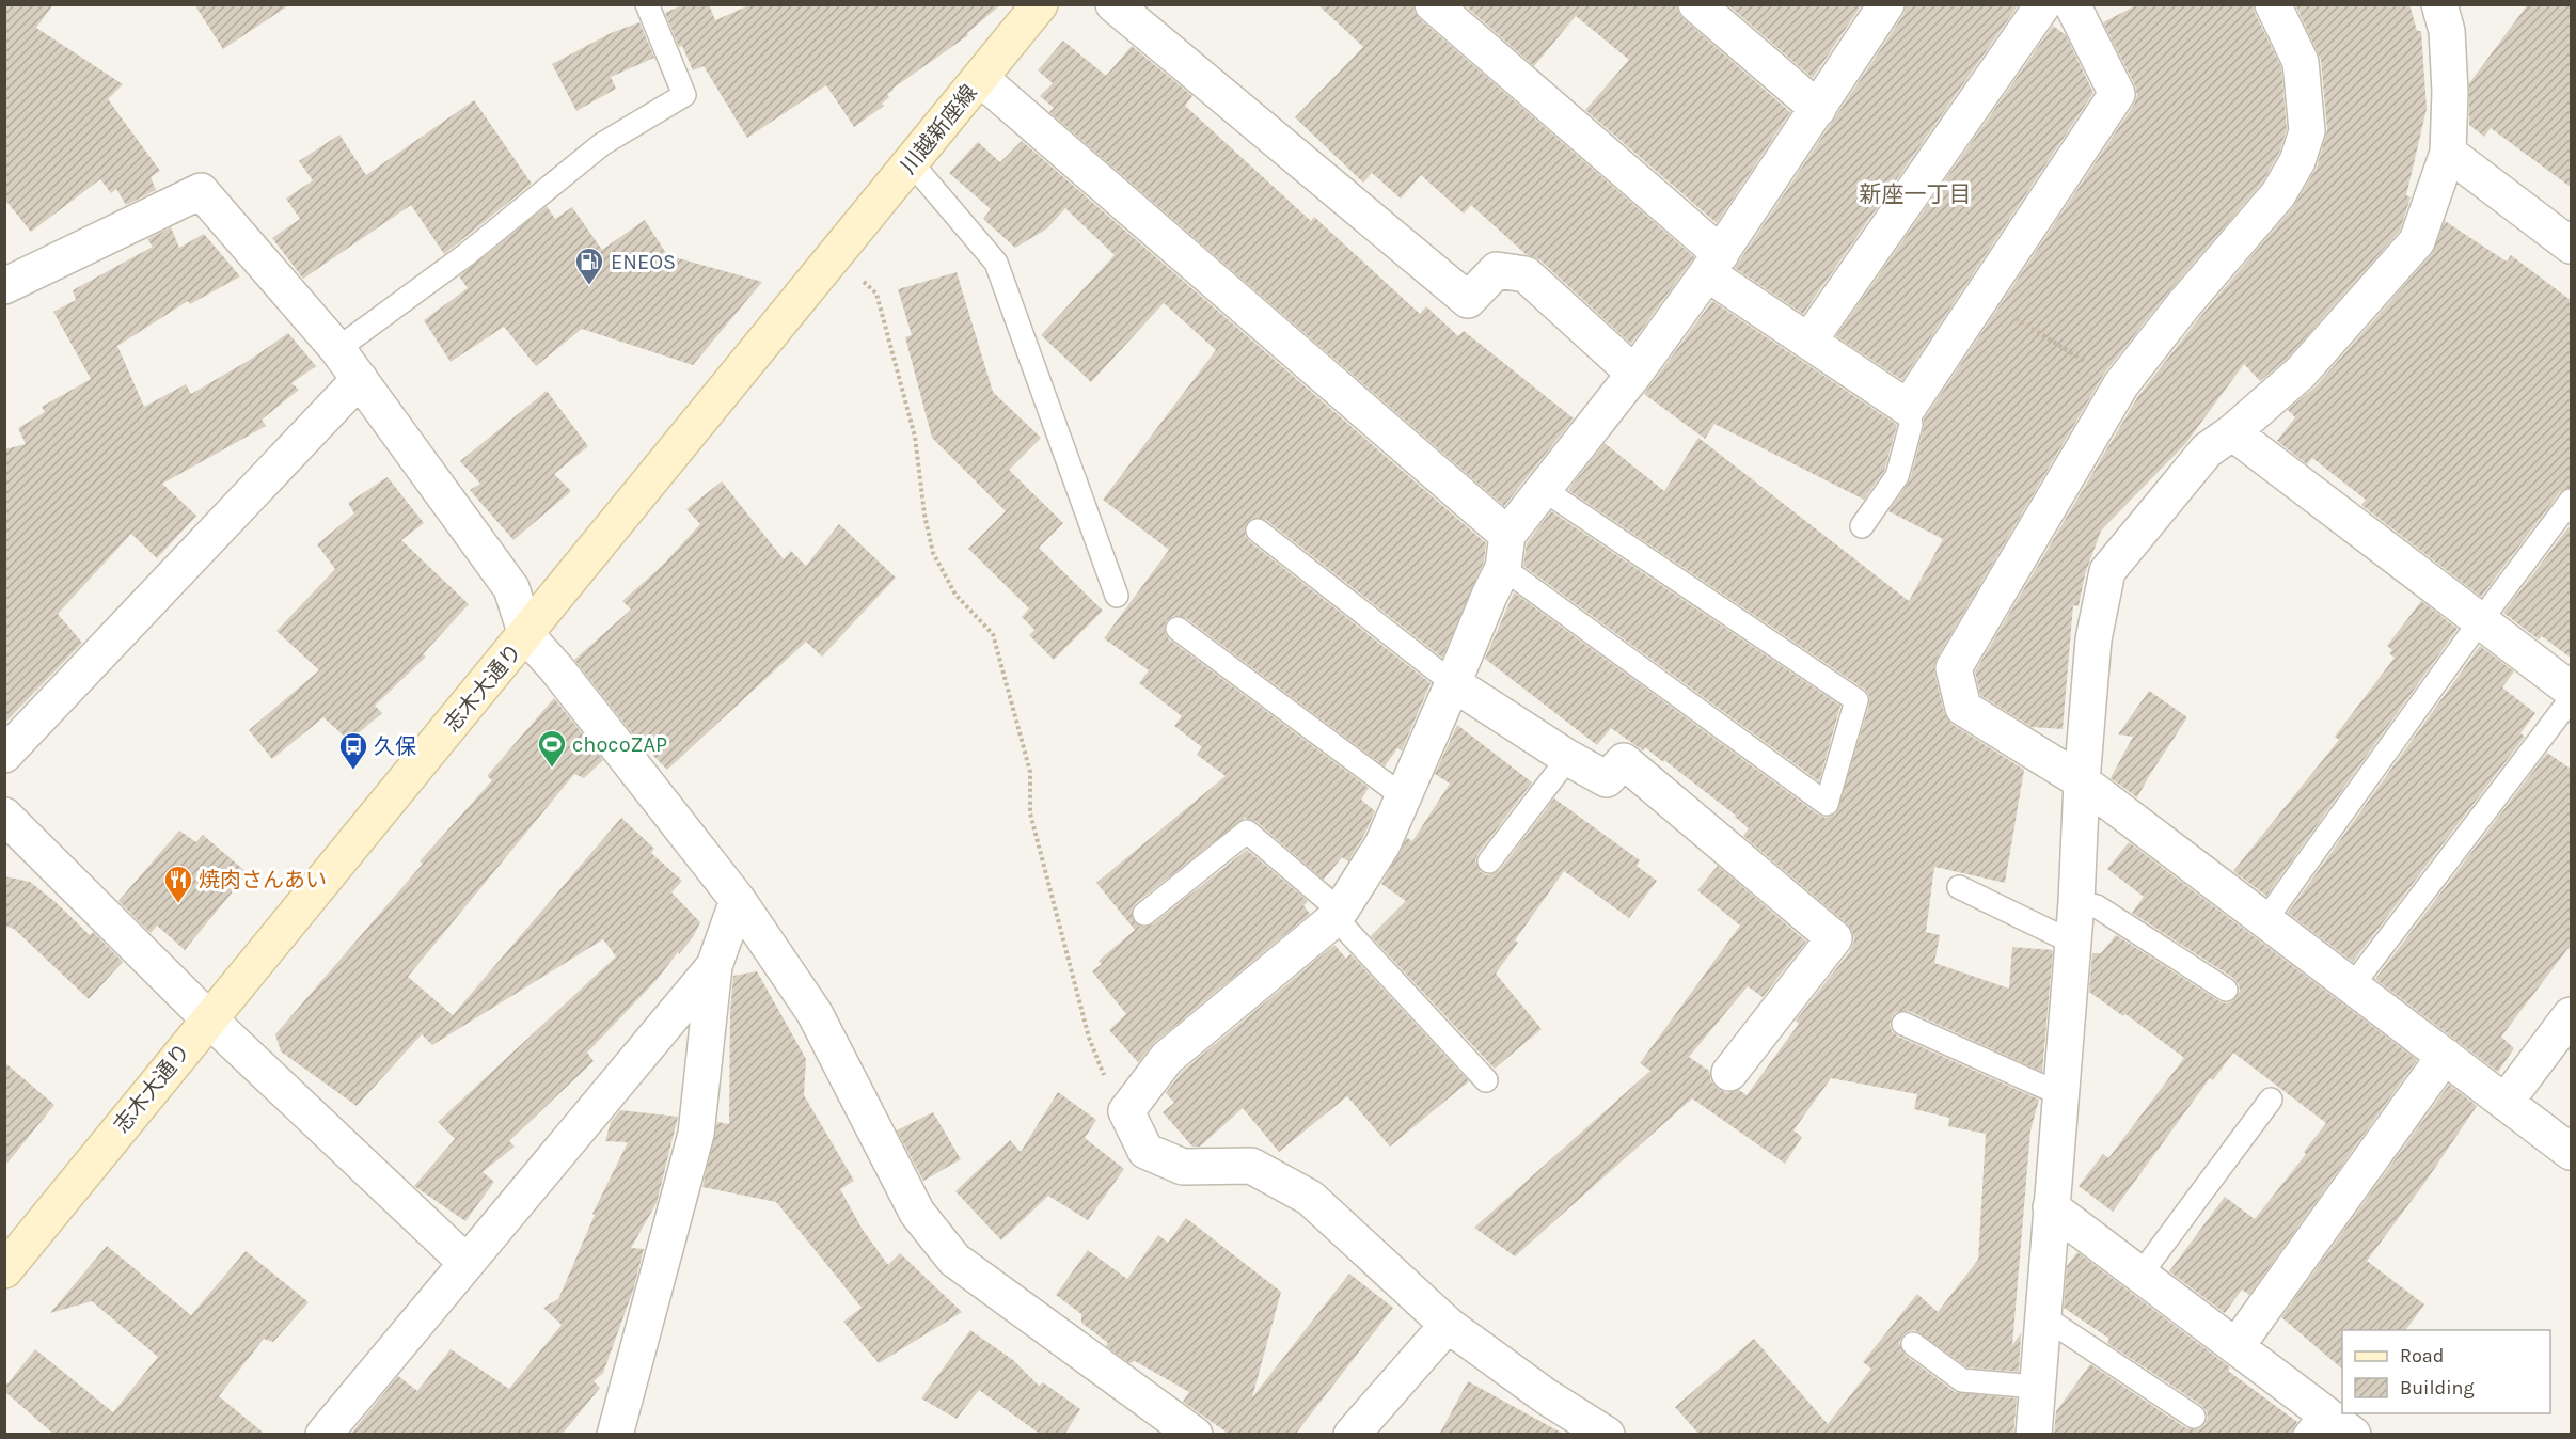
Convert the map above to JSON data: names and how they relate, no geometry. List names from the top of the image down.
{
  "streets": {
    "main road": ["川越新座線", "志木大通り"]
  },
  "crossings": [
    ["川越新座線", "志木大通り"]
  ],
  "districts": ["新座一丁目"],
  "places": {
    "fuel station": ["ENEOS"],
    "sports": ["chocoZAP"],
    "bus stop": ["久保"],
    "restaurant": ["焼肉さんあい"]
  },
  "legend": ["Road", "Building"]
}
